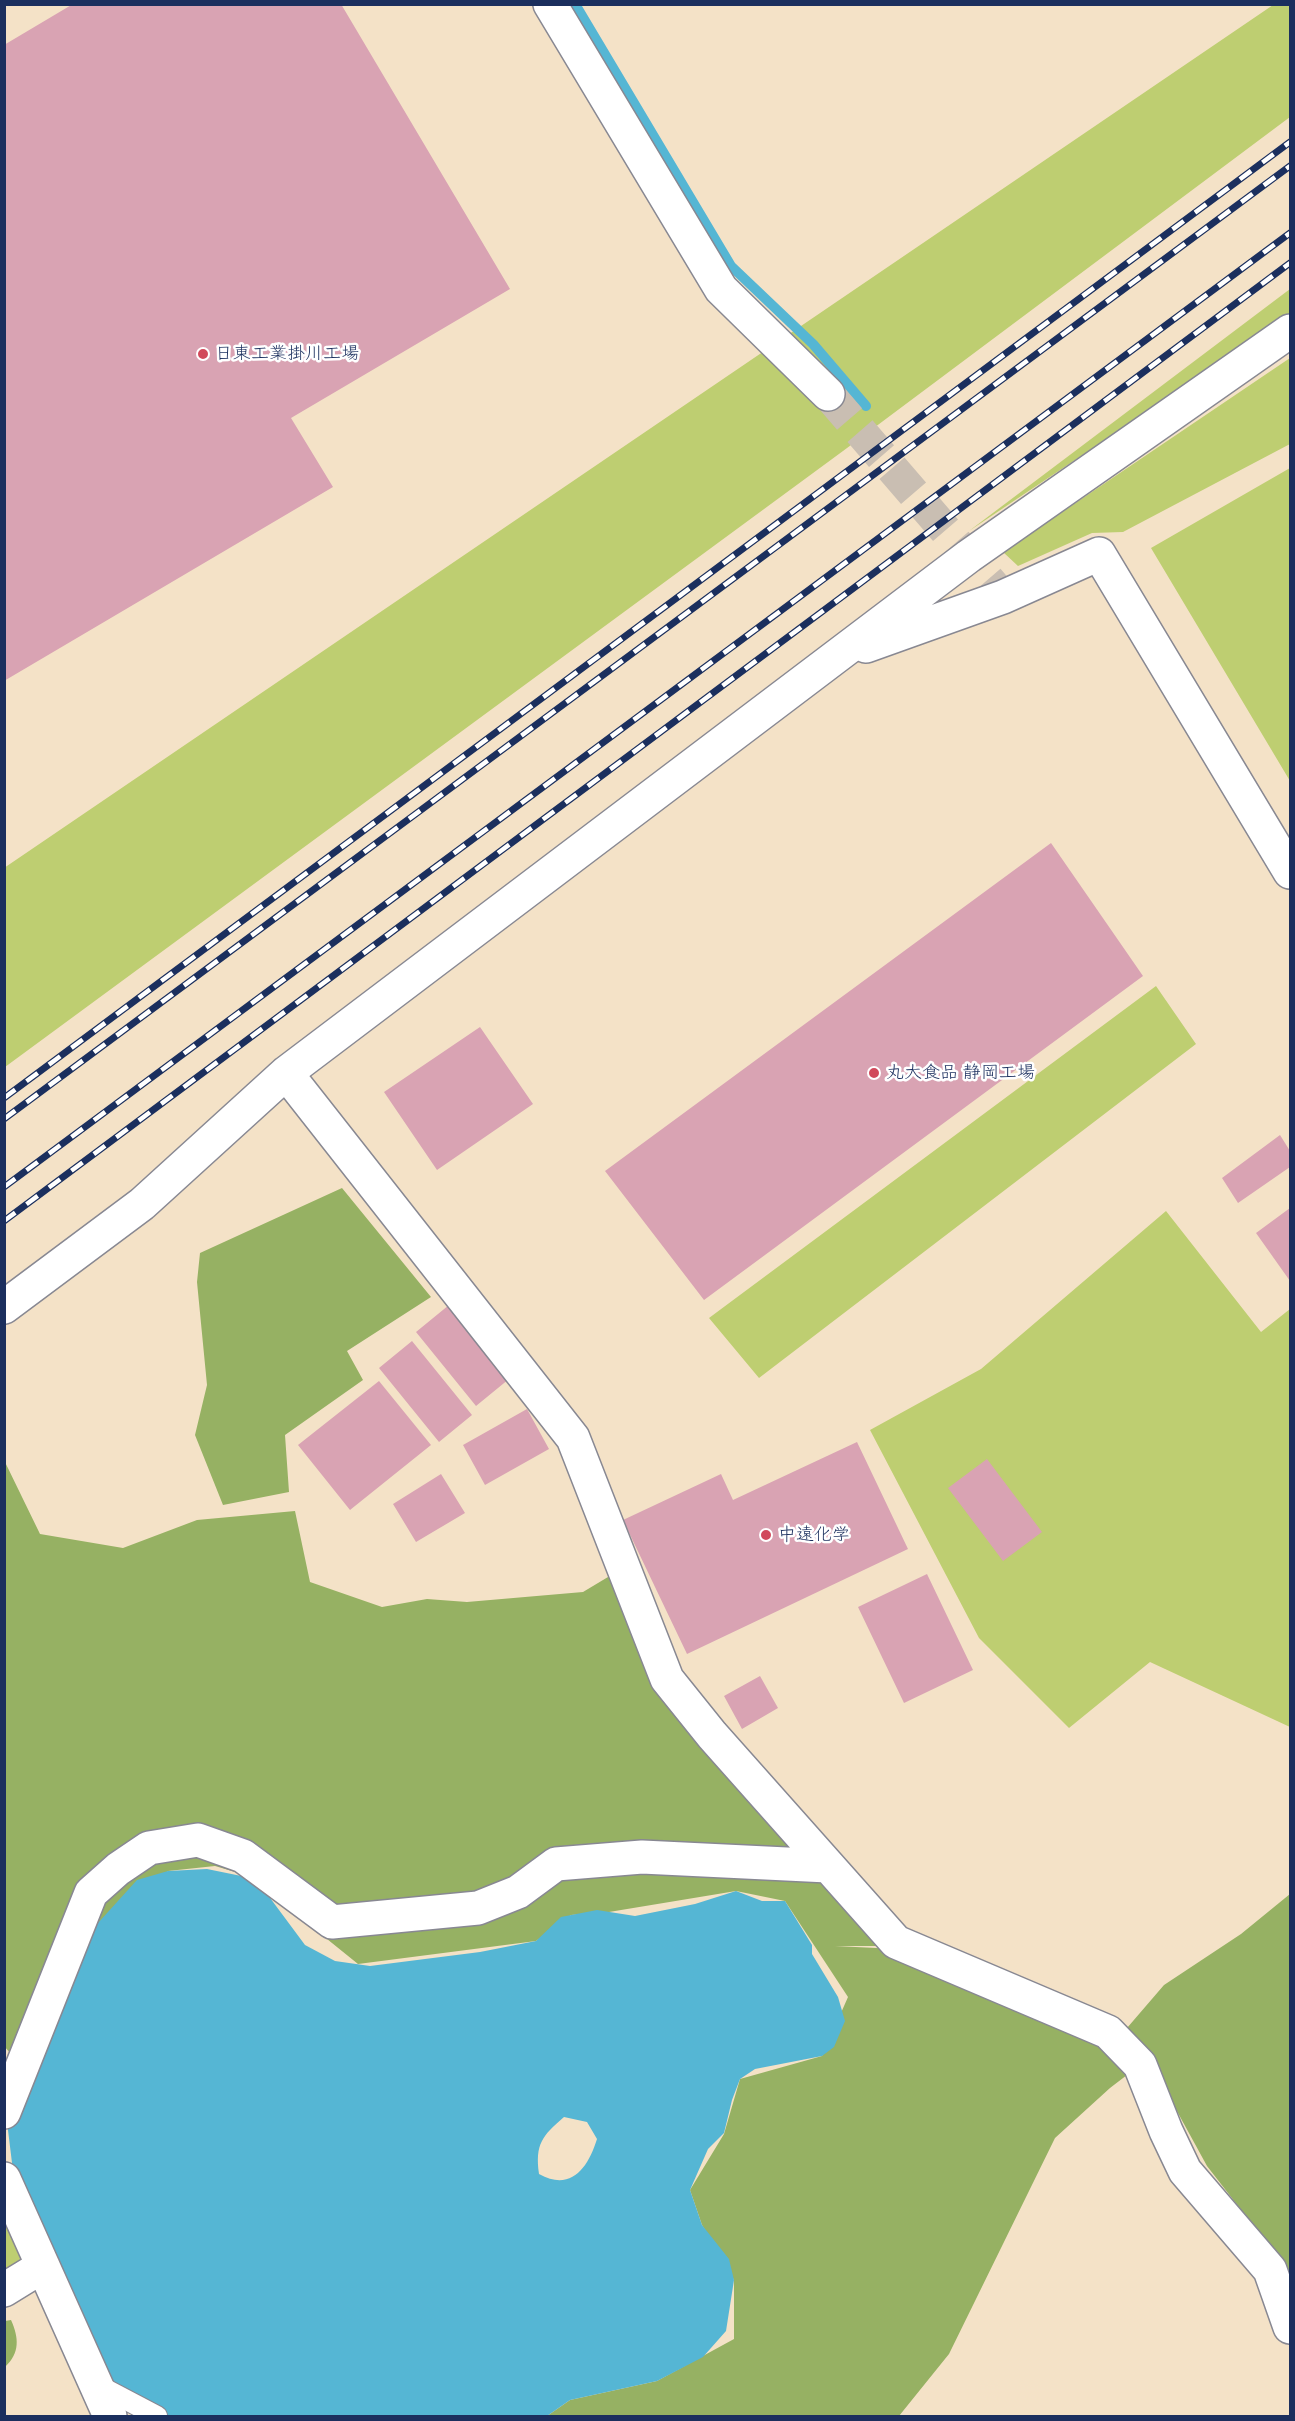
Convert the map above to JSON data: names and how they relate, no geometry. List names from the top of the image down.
{
  "places": ["日東工業掛川工場", "丸大食品 静岡工場", "中遠化学"]
}
